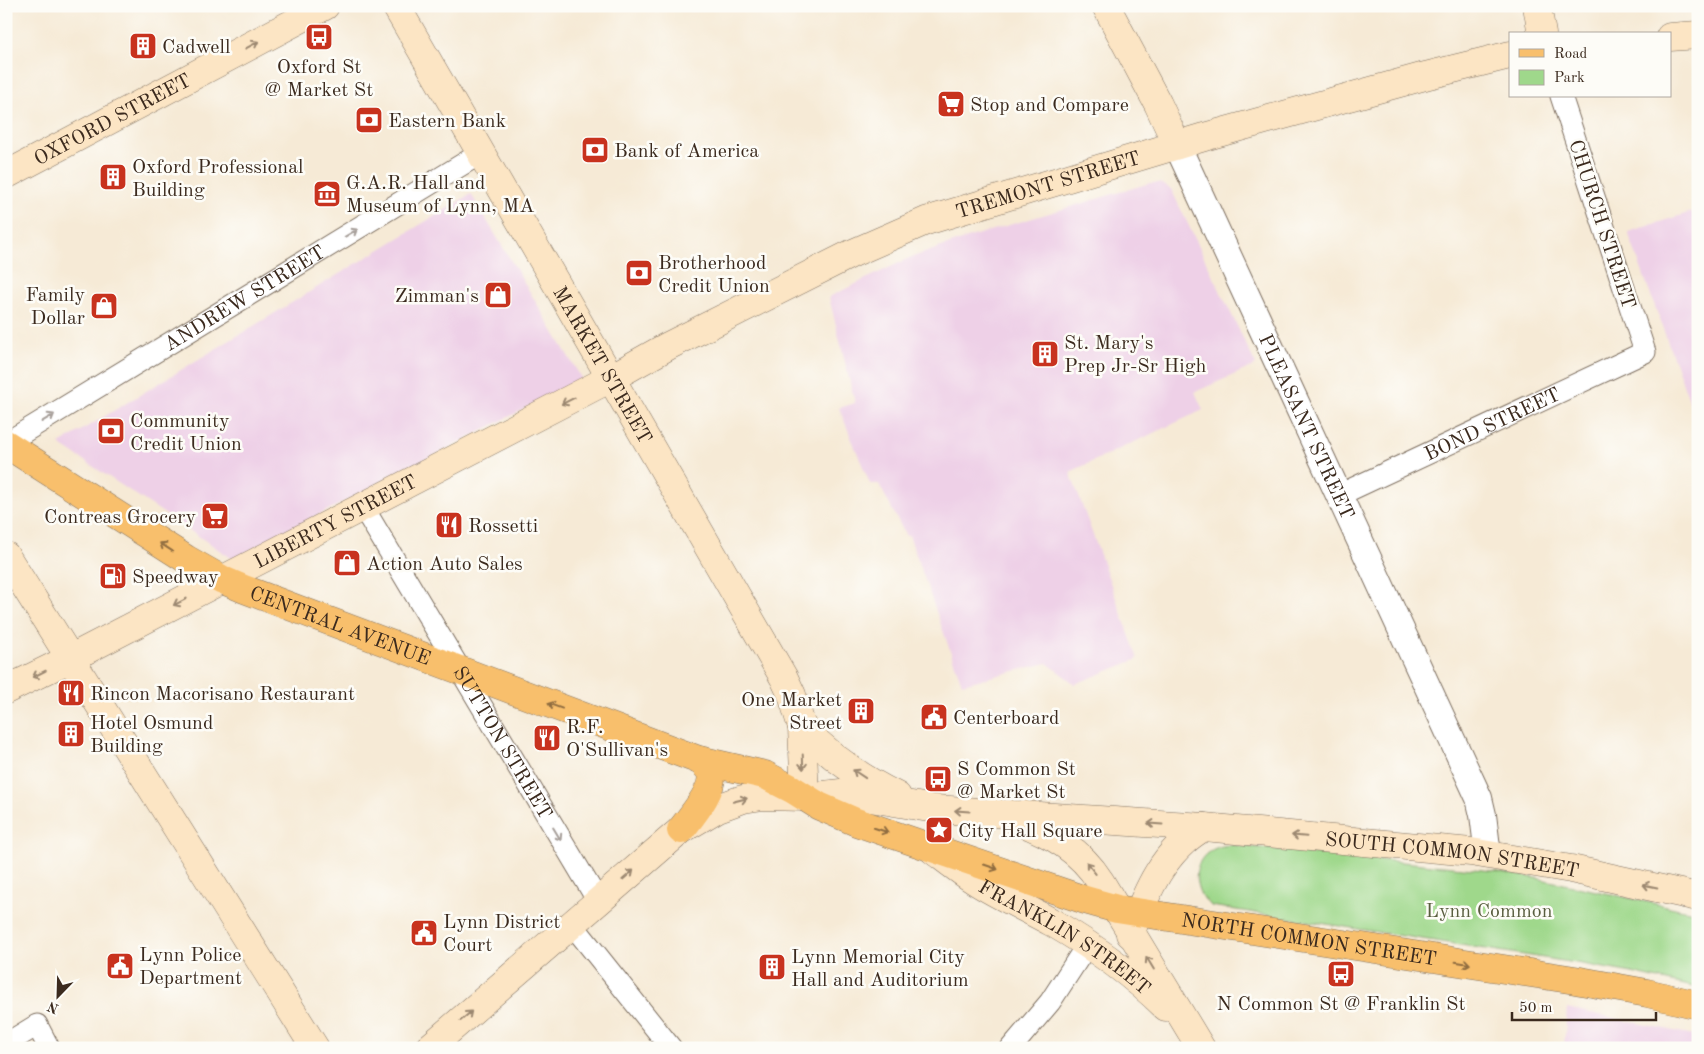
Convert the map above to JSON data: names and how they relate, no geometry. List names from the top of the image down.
{
  "streets": {
    "main road": [
      "OXFORD STREET",
      "TREMONT STREET",
      "MARKET STREET",
      "PLEASANT STREET",
      "LIBERTY STREET",
      "CENTRAL AVENUE",
      "SOUTH COMMON STREET",
      "FRANKLIN STREET",
      "NORTH COMMON STREET"
    ],
    "street": [
      "CHURCH STREET",
      "ANDREW STREET",
      "BOND STREET",
      "SUTTON STREET"
    ]
  },
  "crossings": [
    ["TREMONT STREET", "MARKET STREET"],
    ["TREMONT STREET", "PLEASANT STREET"],
    ["TREMONT STREET", "LIBERTY STREET"],
    ["CHURCH STREET", "BOND STREET"],
    ["ANDREW STREET", "MARKET STREET"],
    ["ANDREW STREET", "CENTRAL AVENUE"],
    ["MARKET STREET", "LIBERTY STREET"],
    ["BOND STREET", "PLEASANT STREET"],
    ["PLEASANT STREET", "SOUTH COMMON STREET"],
    ["LIBERTY STREET", "CENTRAL AVENUE"],
    ["LIBERTY STREET", "SUTTON STREET"],
    ["CENTRAL AVENUE", "SUTTON STREET"],
    ["FRANKLIN STREET", "NORTH COMMON STREET"]
  ],
  "one_way": [
    "OXFORD STREET",
    "ANDREW STREET",
    "LIBERTY STREET",
    "CENTRAL AVENUE",
    "SUTTON STREET",
    "SOUTH COMMON STREET"
  ],
  "parks": ["Lynn Common"],
  "places": {
    "bus stop": ["Oxford St @ Market St", "S Common St @ Market St", "N Common St @ Franklin St"],
    "building": [
      "Cadwell",
      "Oxford Professional Building",
      "St. Mary's Prep Jr-Sr High",
      "One Market Street",
      "Hotel Osmund Building",
      "Lynn Memorial City Hall and Auditorium"
    ],
    "supermarket": ["Stop and Compare", "Contreas Grocery"],
    "bank": [
      "Eastern Bank",
      "Bank of America",
      "Brotherhood Credit Union",
      "Community Credit Union"
    ],
    "museum": ["G.A.R. Hall and Museum of Lynn, MA"],
    "shop": ["Zimman's", "Family Dollar", "Action Auto Sales"],
    "restaurant": ["Rossetti", "Rincon Macorisano Restaurant", "R.F. O'Sullivan's"],
    "fuel station": ["Speedway"],
    "public building": ["Centerboard", "Lynn District Court", "Lynn Police Department"],
    "place": ["City Hall Square"]
  },
  "legend": ["Road", "Park"],
  "scale_bar": "50 m",
  "north": "bottom left"
}
